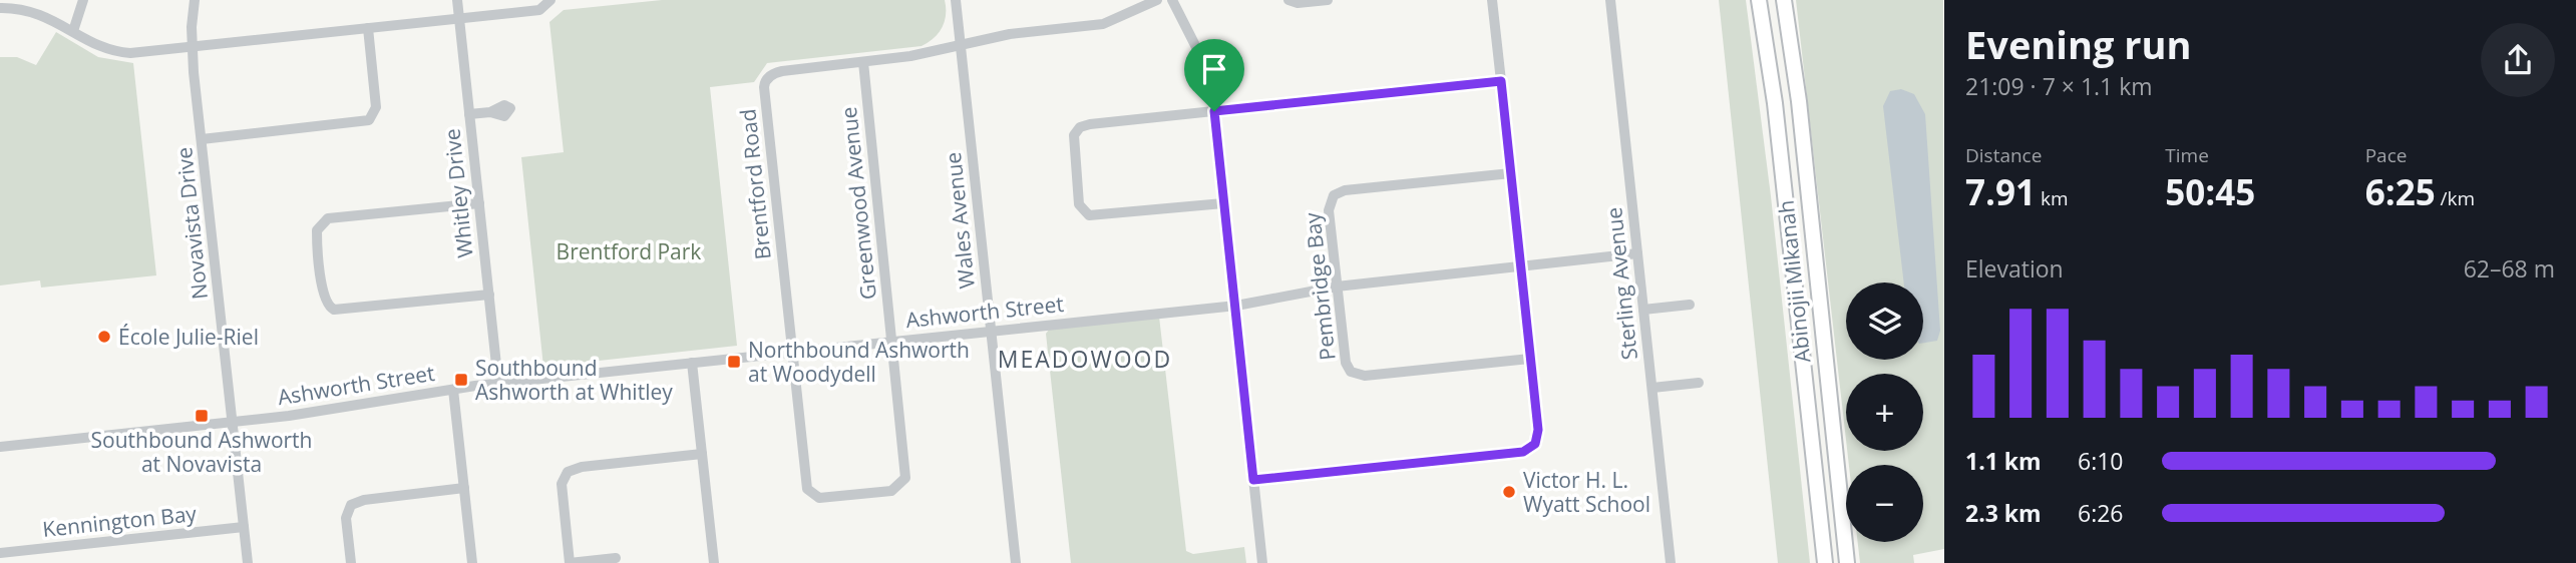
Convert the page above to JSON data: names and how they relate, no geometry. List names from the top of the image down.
{
  "streets": {
    "main road": ["Abinojii Mikanah"],
    "street": [
      "Brentford Road",
      "Whitley Drive",
      "Greenwood Avenue",
      "Wales Avenue",
      "Novavista Drive",
      "Sterling Avenue",
      "Pembridge Bay",
      "Ashworth Street",
      "Kennington Bay"
    ]
  },
  "crossings": [
    ["Brentford Road", "Greenwood Avenue"],
    ["Brentford Road", "Wales Avenue"],
    ["Brentford Road", "Ashworth Street"],
    ["Whitley Drive", "Ashworth Street"],
    ["Greenwood Avenue", "Ashworth Street"],
    ["Wales Avenue", "Ashworth Street"],
    ["Novavista Drive", "Ashworth Street"],
    ["Novavista Drive", "Kennington Bay"],
    ["Sterling Avenue", "Ashworth Street"],
    ["Pembridge Bay", "Ashworth Street"]
  ],
  "districts": ["MEADOWOOD"],
  "parks": ["Brentford Park"],
  "places": {
    "other": ["École Julie-Riel", "Victor H. L. Wyatt School"],
    "transit": ["Northbound Ashworth at Woodydell", "Southbound Ashworth at Whitley", "Southbound Ashworth at Novavista"]
  },
  "page": {
    "heading": ["Evening run", "21:09 · 7 × 1.1 km"],
    "stats": [
      ["Distance", "7.91 km"],
      ["Time", "50:45"],
      ["Pace", "6:25 /km"]
    ],
    "chart": ["Elevation", "62–68 m"],
    "map_buttons": ["+", "−"],
    "list": [
      {
        "name": "1.1 km",
        "note": "6:10"
      },
      {
        "name": "2.3 km",
        "note": "6:26"
      }
    ]
  }
}
